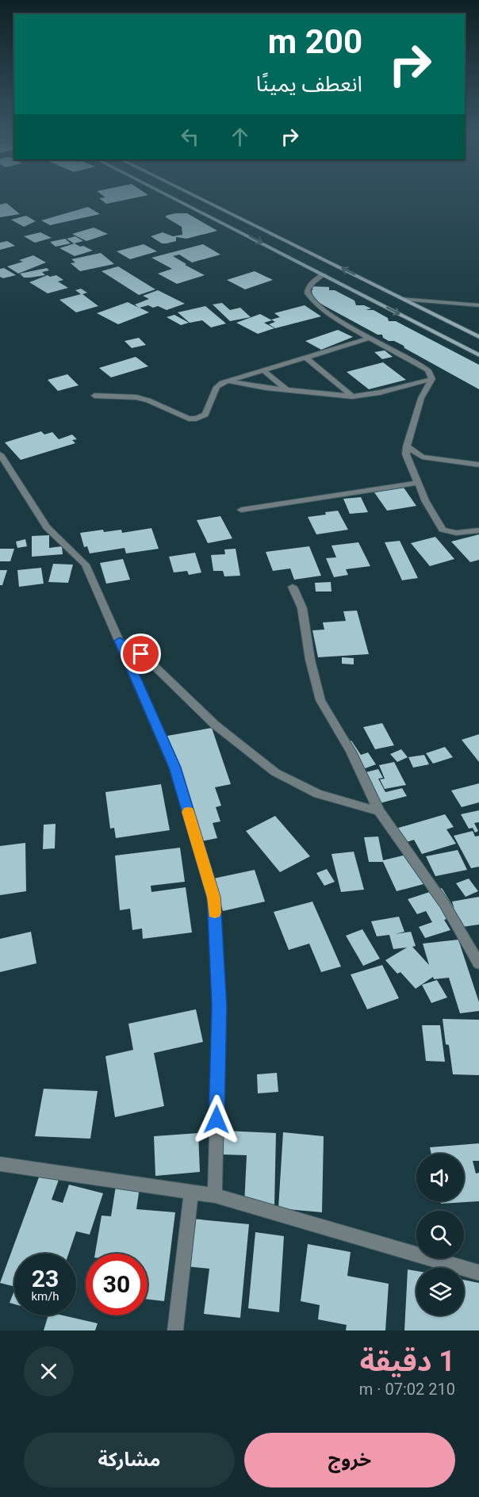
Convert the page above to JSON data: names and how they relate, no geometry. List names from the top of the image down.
{
  "page": {
    "turn": ["200 m", "انعطف يمينًا"],
    "speed": "23 km/h",
    "limit": "30",
    "heading": ["1 دقيقة", "210 m · 07:02"],
    "buttons": ["خروج", "مشاركة"]
  }
}
